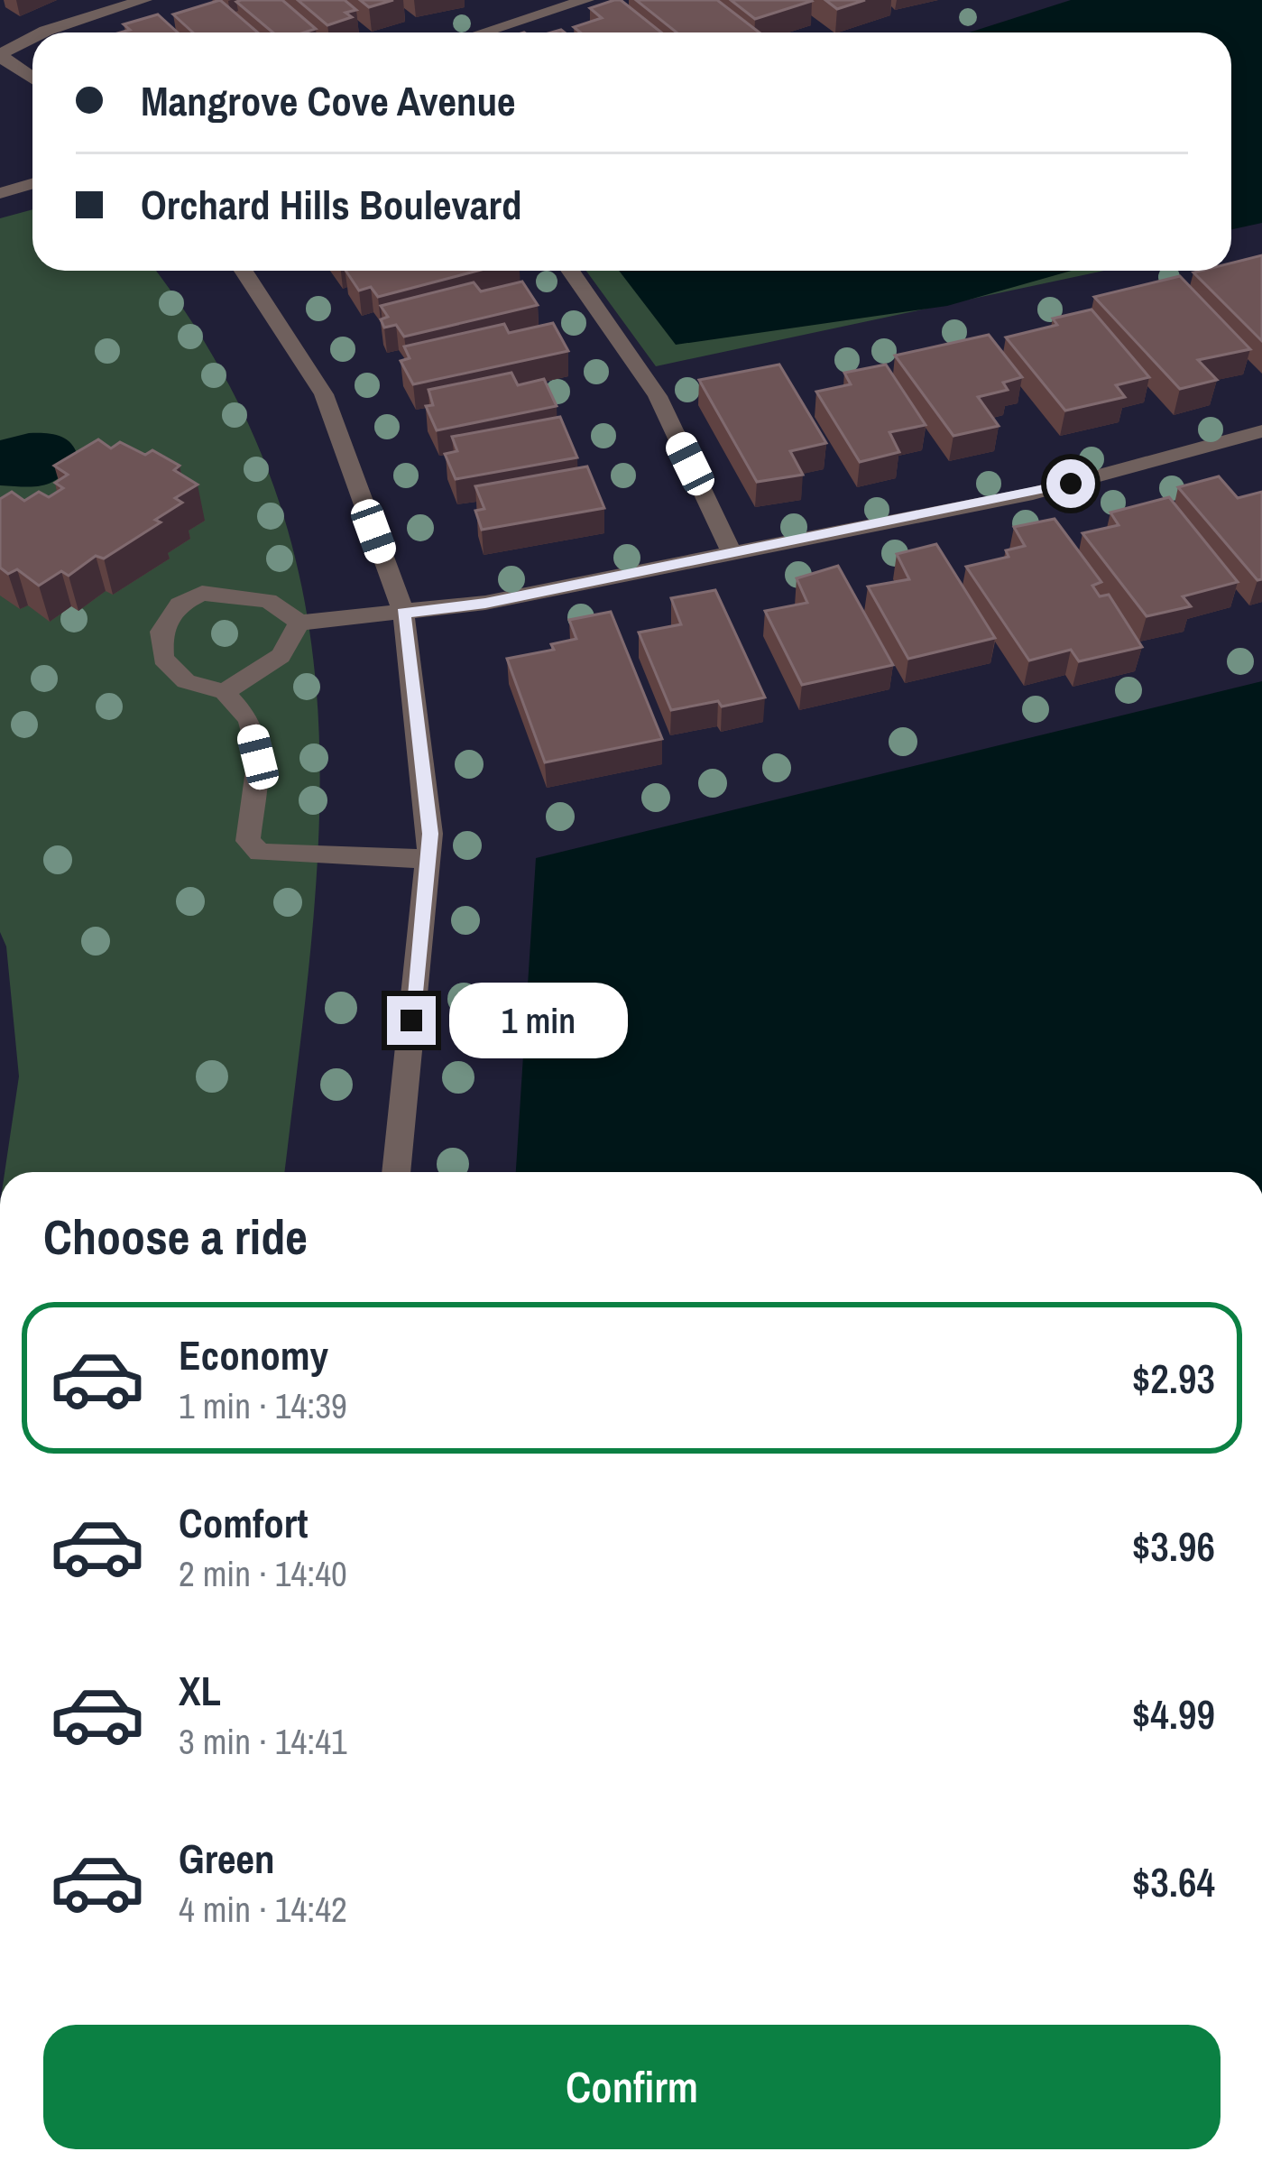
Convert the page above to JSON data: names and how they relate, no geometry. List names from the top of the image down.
{
  "page": {
    "banner": ["Mangrove Cove Avenue", "Orchard Hills Boulevard"],
    "bubble": "1 min",
    "heading": "Choose a ride",
    "list": [
      {
        "name": "Economy",
        "note": "1 min · 14:39",
        "value": "$2.93"
      },
      {
        "name": "Comfort",
        "note": "2 min · 14:40",
        "value": "$3.96"
      },
      {
        "name": "XL",
        "note": "3 min · 14:41",
        "value": "$4.99"
      },
      {
        "name": "Green",
        "note": "4 min · 14:42",
        "value": "$3.64"
      }
    ],
    "buttons": "Confirm"
  }
}
